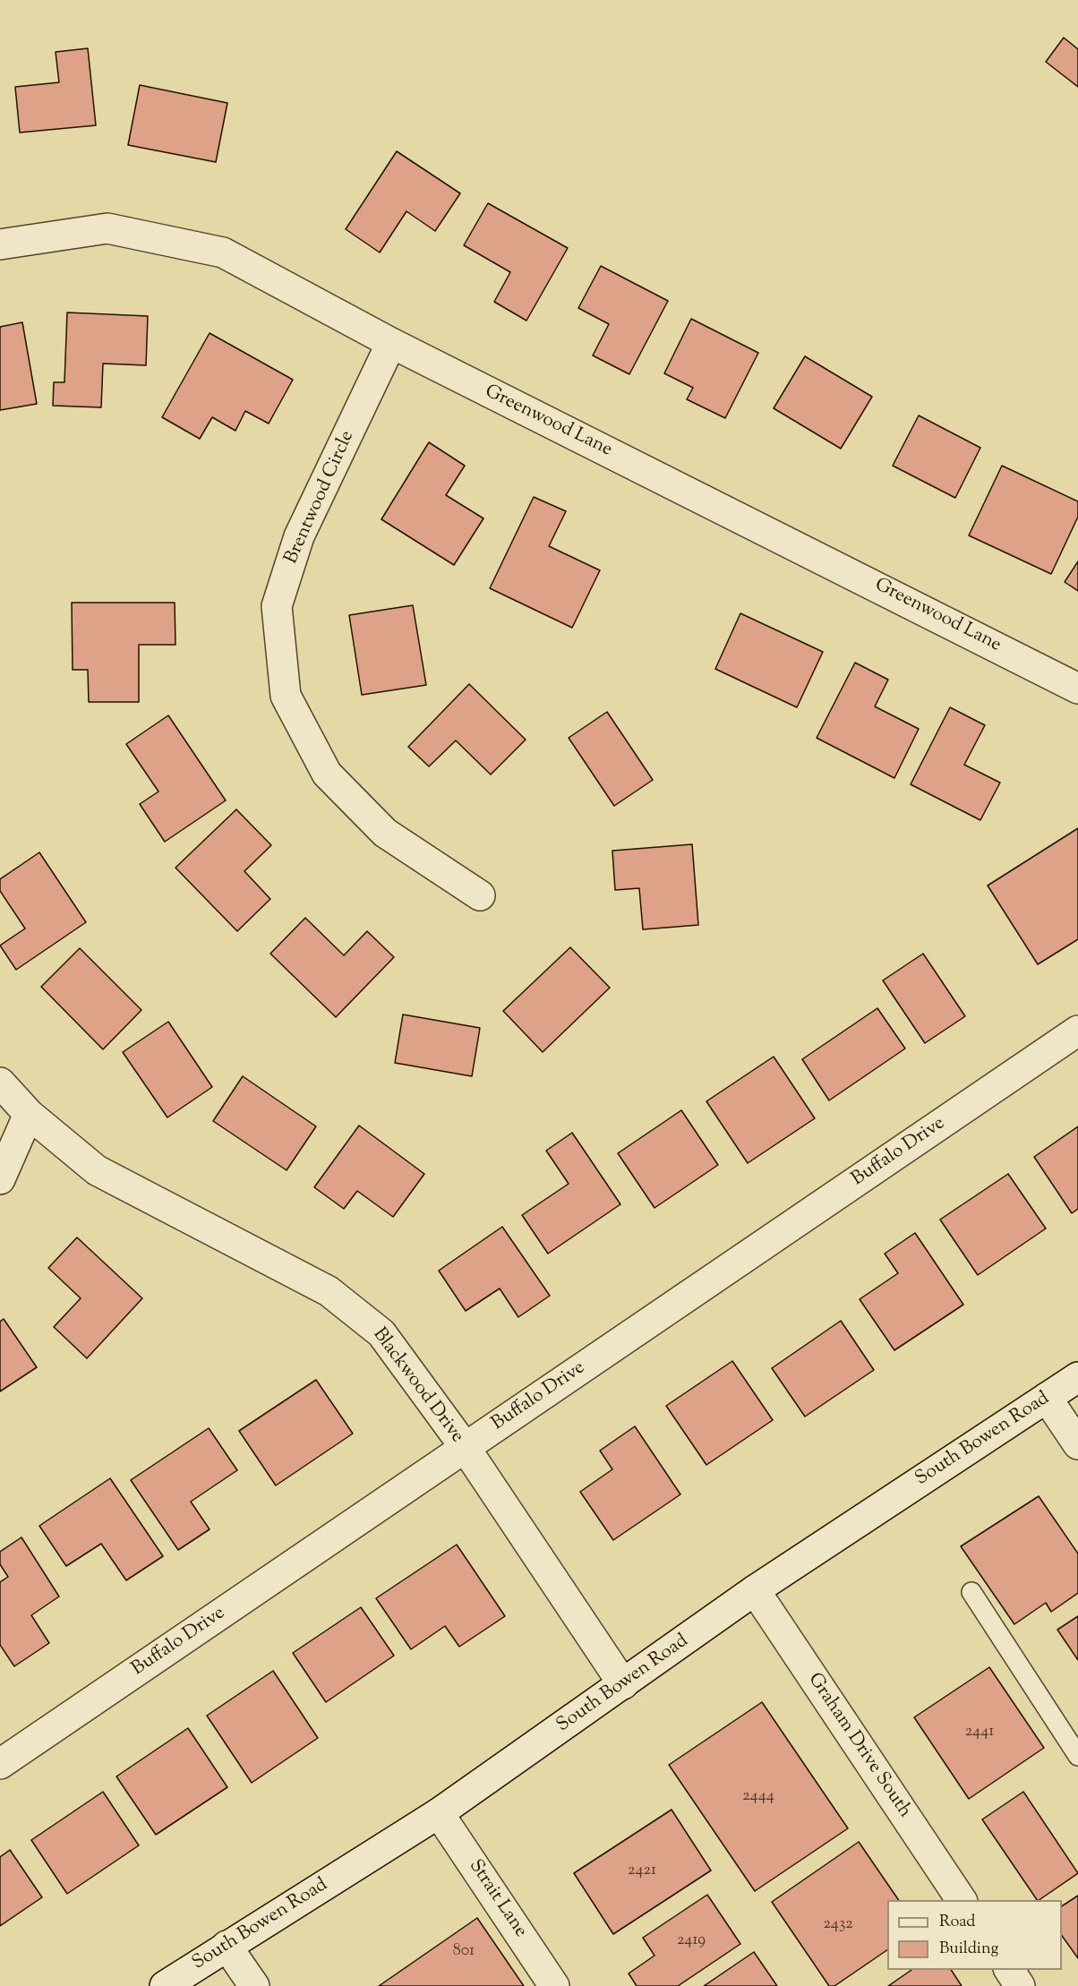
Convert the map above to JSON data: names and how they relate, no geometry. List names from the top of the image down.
{
  "streets": {
    "street": [
      "Greenwood Lane",
      "Brentwood Circle",
      "Buffalo Drive",
      "Blackwood Drive",
      "South Bowen Road",
      "Graham Drive South",
      "Strait Lane"
    ]
  },
  "crossings": [
    ["Greenwood Lane", "Brentwood Circle"],
    ["Buffalo Drive", "Blackwood Drive"],
    ["Blackwood Drive", "South Bowen Road"],
    ["South Bowen Road", "Graham Drive South"],
    ["South Bowen Road", "Strait Lane"]
  ],
  "house_numbers": [
    "2441",
    "2444",
    "2421",
    "2432",
    "2419",
    "801"
  ],
  "legend": ["Road", "Building"]
}
